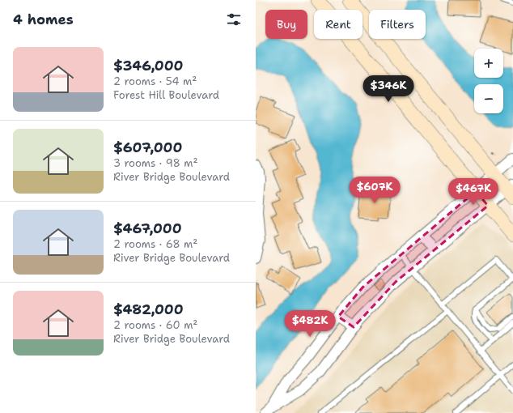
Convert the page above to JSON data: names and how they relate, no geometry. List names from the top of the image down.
{
  "page": {
    "heading": "4 homes",
    "chip": ["Buy", "Rent", "Filters"],
    "list": [
      {
        "name": "$346,000",
        "note": "2 rooms · 54 m² · Forest Hill Boulevard"
      },
      {
        "name": "$607,000",
        "note": "3 rooms · 98 m² · River Bridge Boulevard"
      },
      {
        "name": "$467,000",
        "note": "2 rooms · 68 m² · River Bridge Boulevard"
      },
      {
        "name": "$482,000",
        "note": "2 rooms · 60 m² · River Bridge Boulevard"
      }
    ],
    "map_buttons": ["+", "−"],
    "price": [
      "$346K",
      "$607K",
      "$467K",
      "$482K"
    ]
  }
}
